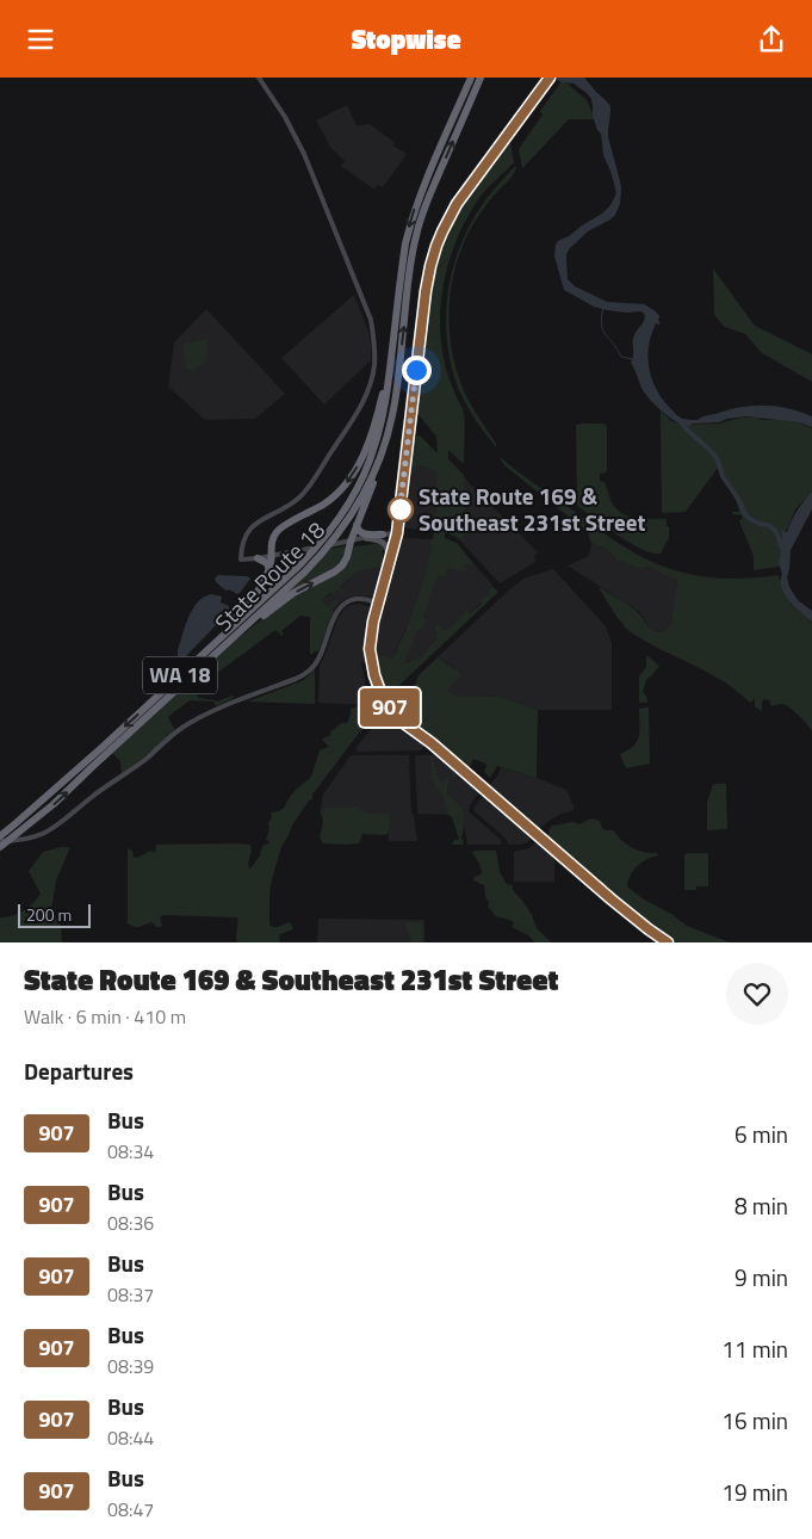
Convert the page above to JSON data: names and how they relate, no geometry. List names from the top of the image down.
{
  "streets": {
    "highway": ["State Route 18", "WA 18"]
  },
  "places": ["State Route 169 & Southeast 231st Street"],
  "lines": ["bus line 907"],
  "scale_bar": "200 m",
  "page": {
    "header": "Stopwise",
    "on_map": "907",
    "scale": "200 m",
    "heading": [
      ["State Route 169 & Southeast 231st Street", "Walk · 6 min · 410 m"],
      "Departures"
    ],
    "list": [
      {
        "mark": "907",
        "name": "Bus",
        "note": "08:34",
        "value": "6 min"
      },
      {
        "mark": "907",
        "name": "Bus",
        "note": "08:36",
        "value": "8 min"
      },
      {
        "mark": "907",
        "name": "Bus",
        "note": "08:37",
        "value": "9 min"
      },
      {
        "mark": "907",
        "name": "Bus",
        "note": "08:39",
        "value": "11 min"
      },
      {
        "mark": "907",
        "name": "Bus",
        "note": "08:44",
        "value": "16 min"
      },
      {
        "mark": "907",
        "name": "Bus",
        "note": "08:47",
        "value": "19 min"
      }
    ]
  }
}
